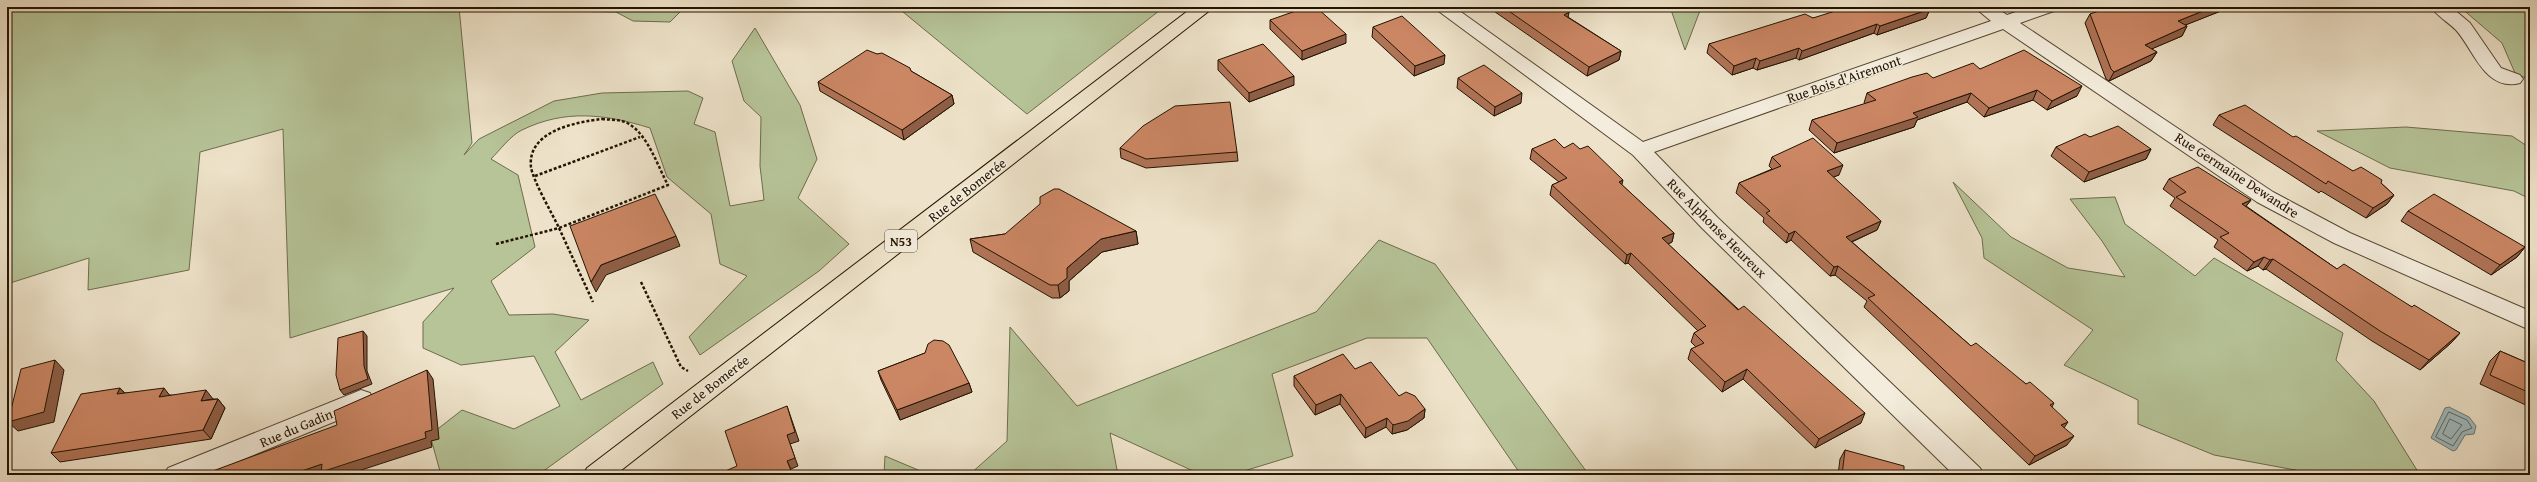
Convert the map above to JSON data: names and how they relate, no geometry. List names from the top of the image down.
{
  "streets": {
    "main road": ["Rue de Bomerée", "N53"],
    "street": [
      "Rue Bois d'Airemont",
      "Rue Germaine Dewandre",
      "Rue Alphonse Heureux",
      "Rue du Gadin"
    ]
  },
  "crossings": [
    ["Rue Bois d'Airemont", "Rue Germaine Dewandre"],
    ["Rue Bois d'Airemont", "Rue Alphonse Heureux"]
  ]
}
